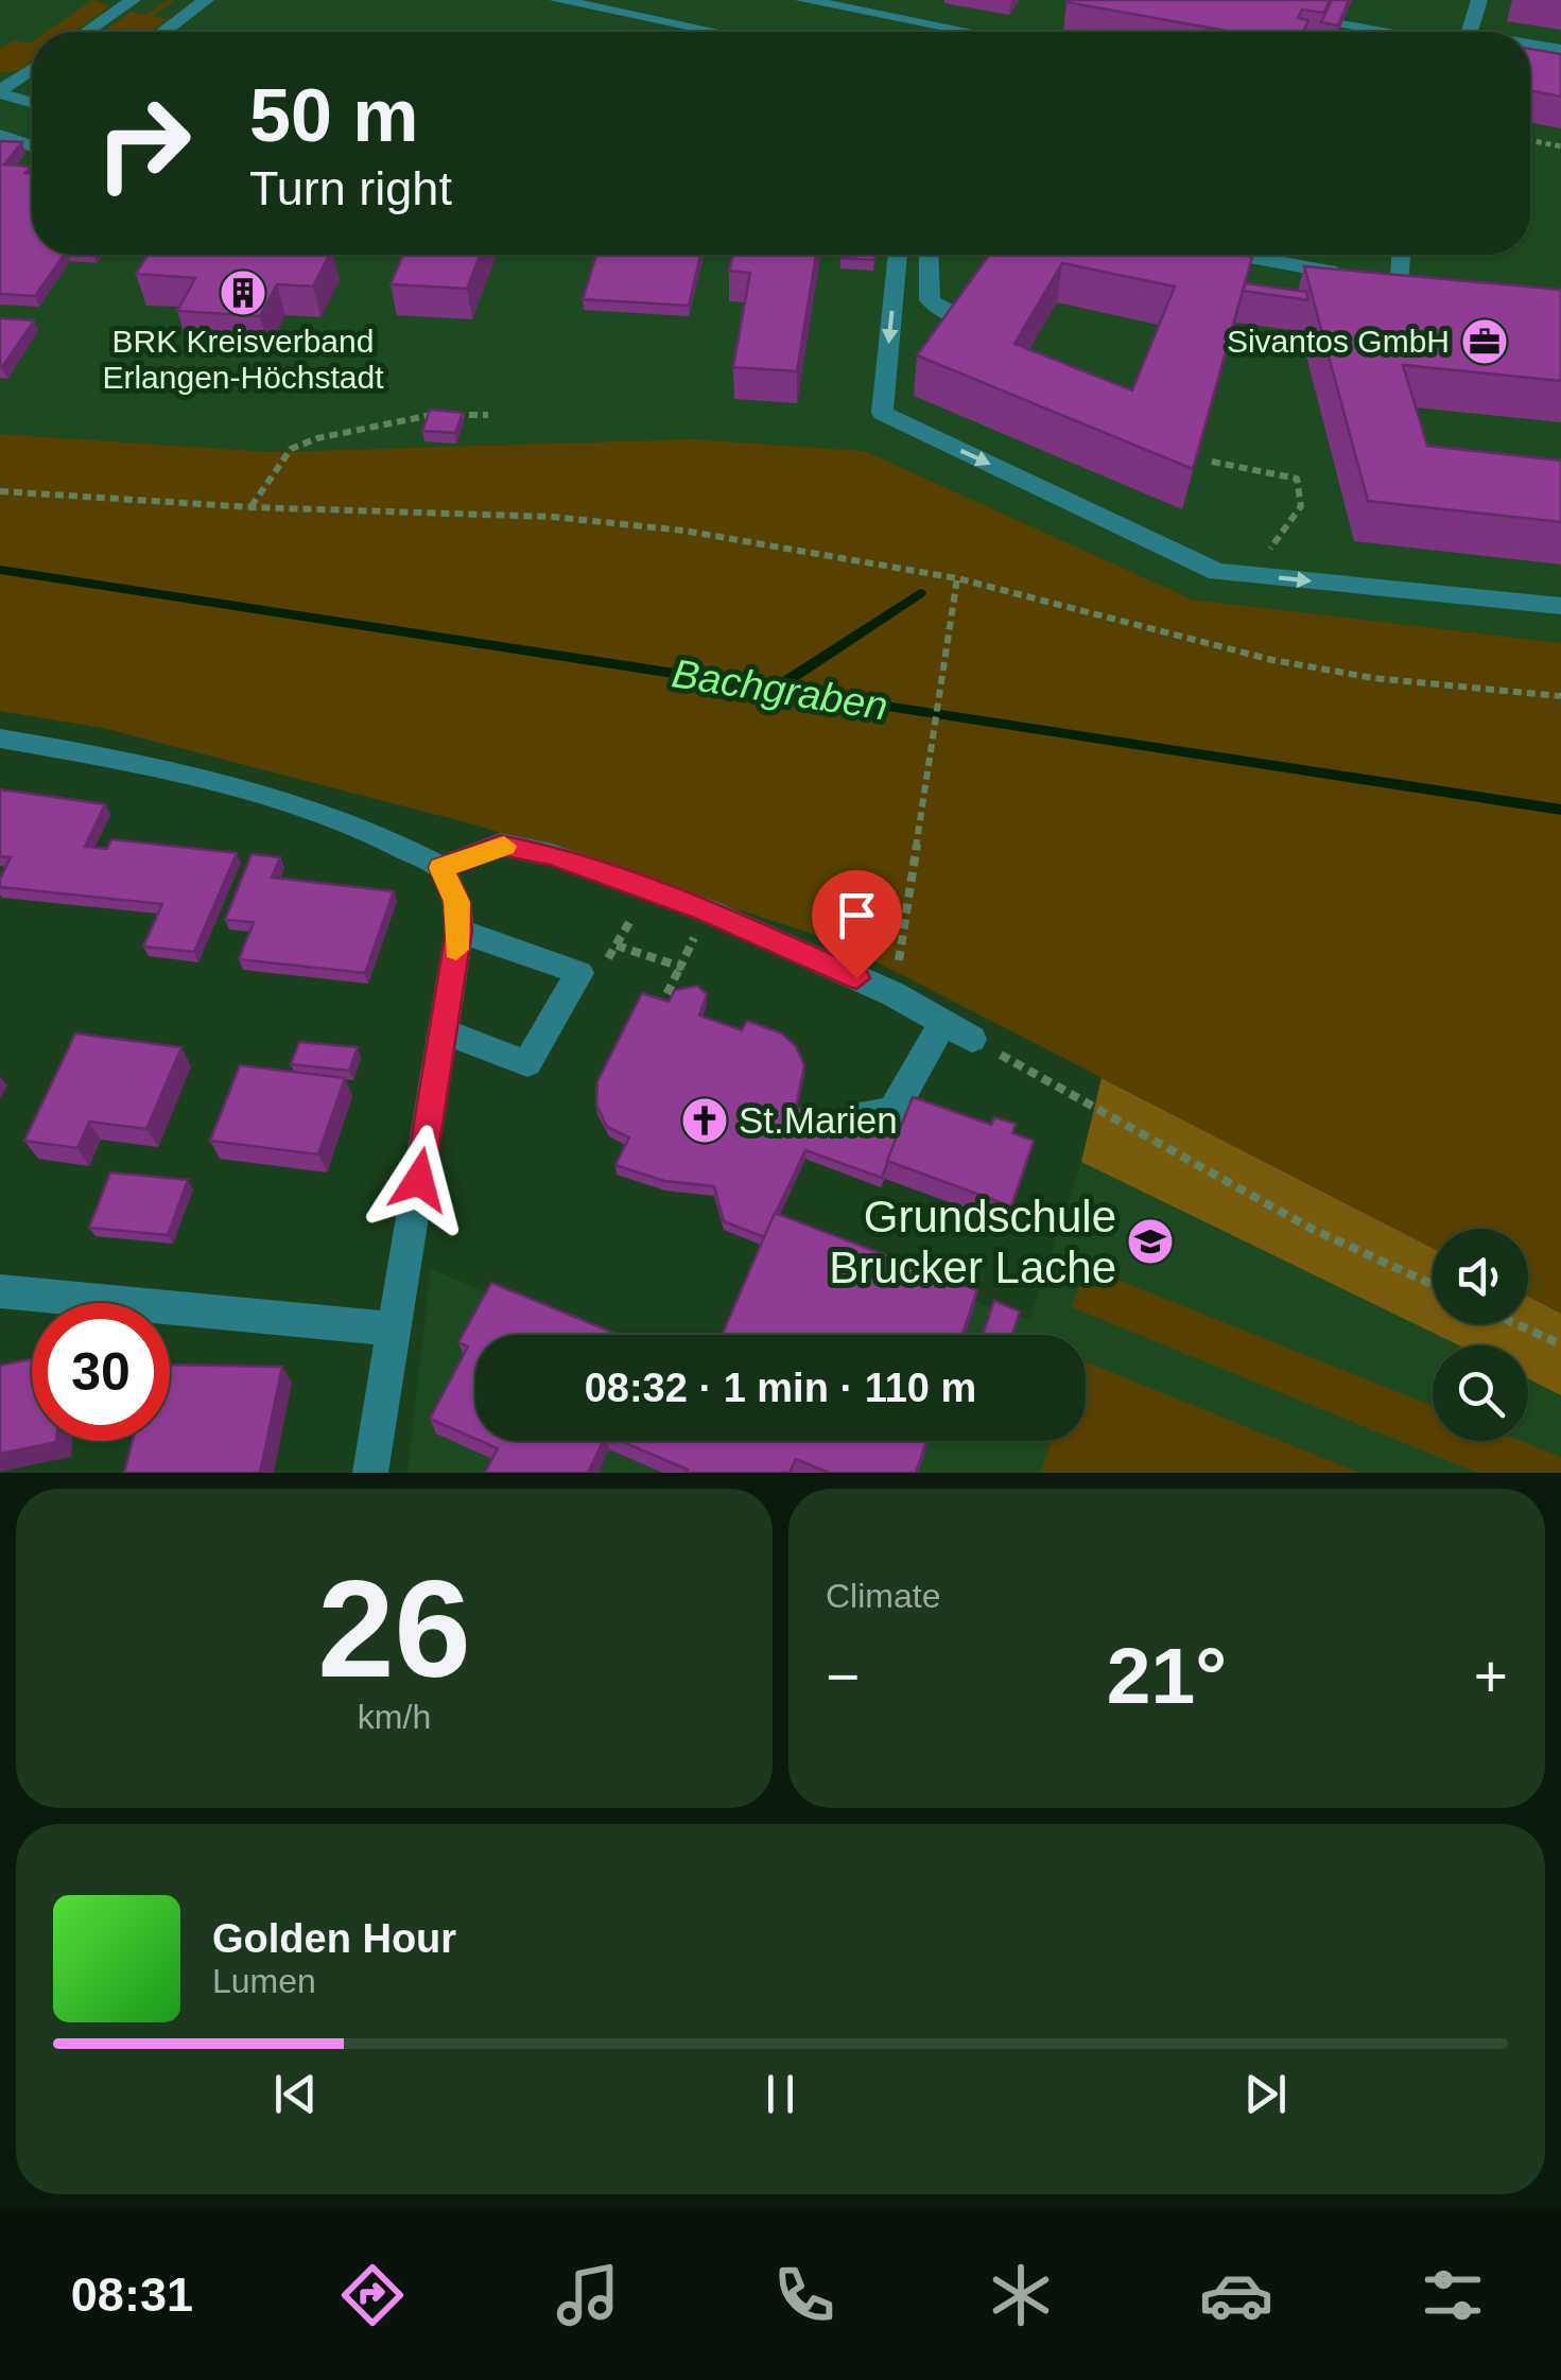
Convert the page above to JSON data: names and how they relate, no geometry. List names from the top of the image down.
{
  "water": ["Bachgraben"],
  "places": {
    "building": ["BRK Kreisverband Erlangen-Höchstadt"],
    "office": ["Sivantos GmbH"],
    "church": ["St.Marien"],
    "school or university": ["Grundschule Brucker Lache"]
  },
  "page": {
    "turn": ["50 m", "Turn right"],
    "limit": "30",
    "trip": "08:32 · 1 min · 110 m",
    "tile": [
      ["26", "km/h"],
      "Climate"
    ],
    "heat": ["−", "21°", "+"],
    "song": ["Golden Hour", "Lumen"],
    "tabs": "08:31"
  }
}
